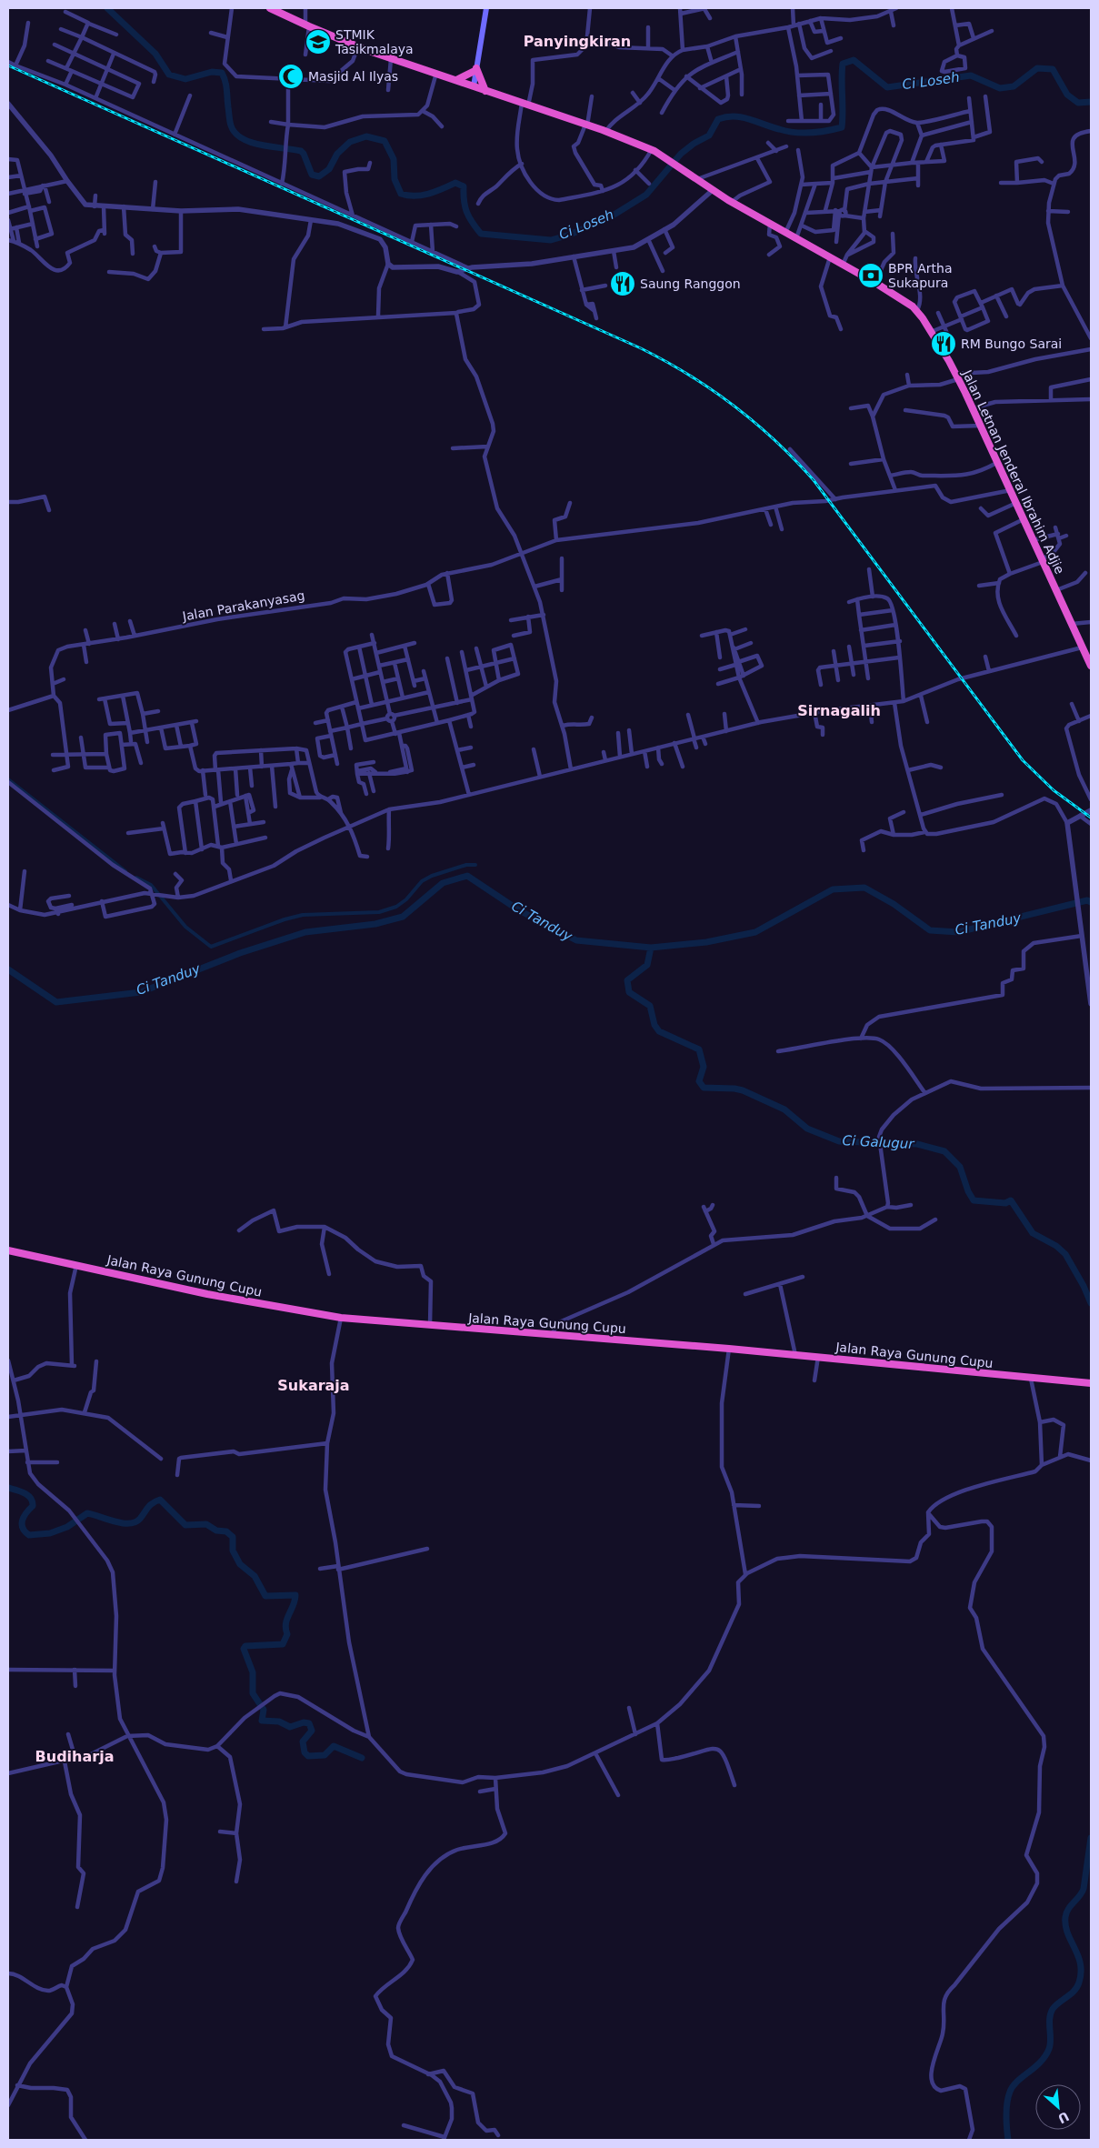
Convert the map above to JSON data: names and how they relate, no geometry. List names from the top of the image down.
{
  "streets": {
    "highway": ["Jalan Letnan Jenderal Ibrahim Adjie", "Jalan Raya Gunung Cupu"],
    "street": ["Jalan Parakanyasag"]
  },
  "crossings": [
    ["Jalan Letnan Jenderal Ibrahim Adjie", "Jalan Parakanyasag"]
  ],
  "districts": [
    "Panyingkiran",
    "Sirnagalih",
    "Sukaraja",
    "Budiharja"
  ],
  "water": ["Ci Loseh", "Ci Tanduy", "Ci Galugur"],
  "places": {
    "school or university": ["STMIK Tasikmalaya"],
    "mosque": ["Masjid Al Ilyas"],
    "bank": ["BPR Artha Sukapura"],
    "restaurant": ["Saung Ranggon", "RM Bungo Sarai"]
  },
  "north": "bottom right"
}
